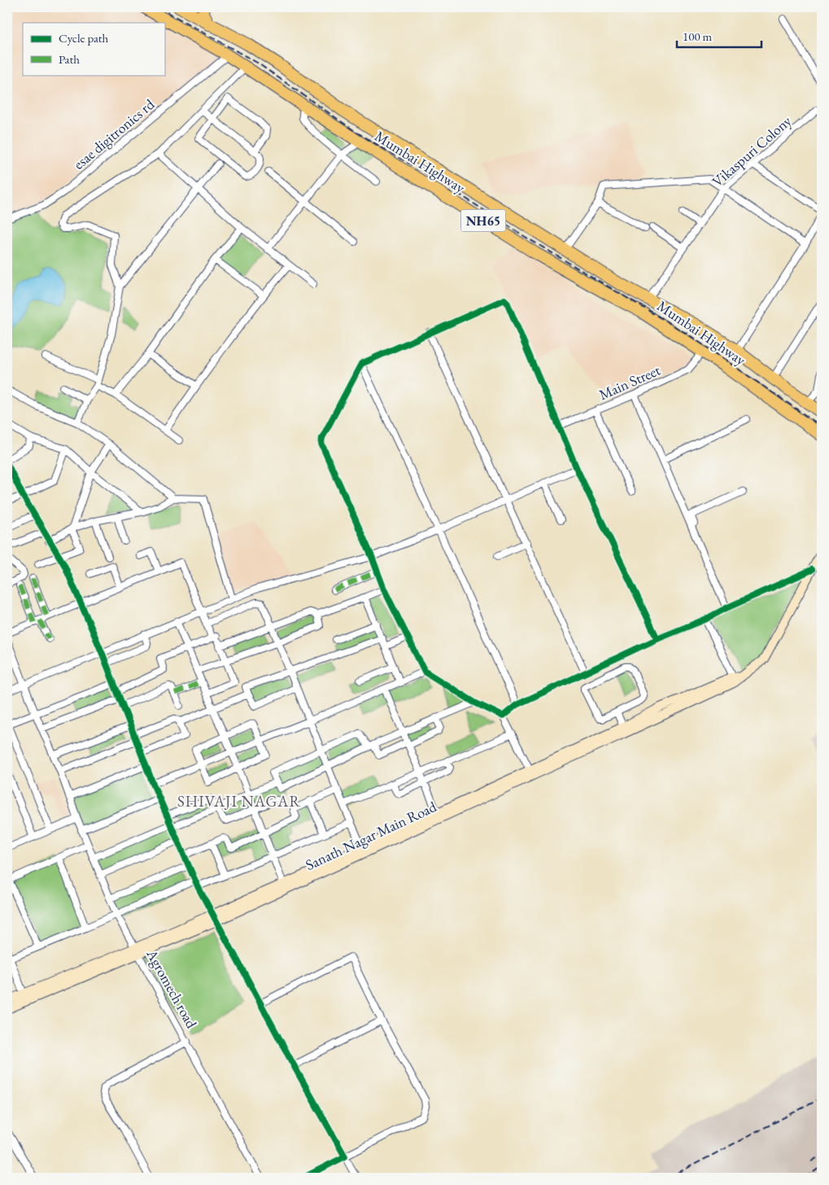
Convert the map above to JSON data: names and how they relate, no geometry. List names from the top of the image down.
{
  "streets": {
    "highway": ["Mumbai Highway", "NH65"],
    "street": [
      "esae digitronics rd",
      "Vikaspuri Colony",
      "Main Street",
      "Sanath Nagar Main Road",
      "Agromech road"
    ]
  },
  "crossings": [
    ["esae digitronics rd", "Mumbai Highway"],
    ["Vikaspuri Colony", "Mumbai Highway"],
    ["Mumbai Highway", "Main Street"],
    ["Sanath Nagar Main Road", "Agromech road"]
  ],
  "districts": ["SHIVAJI NAGAR"],
  "legend": ["Cycle path", "Path"],
  "scale_bar": "100 m"
}
